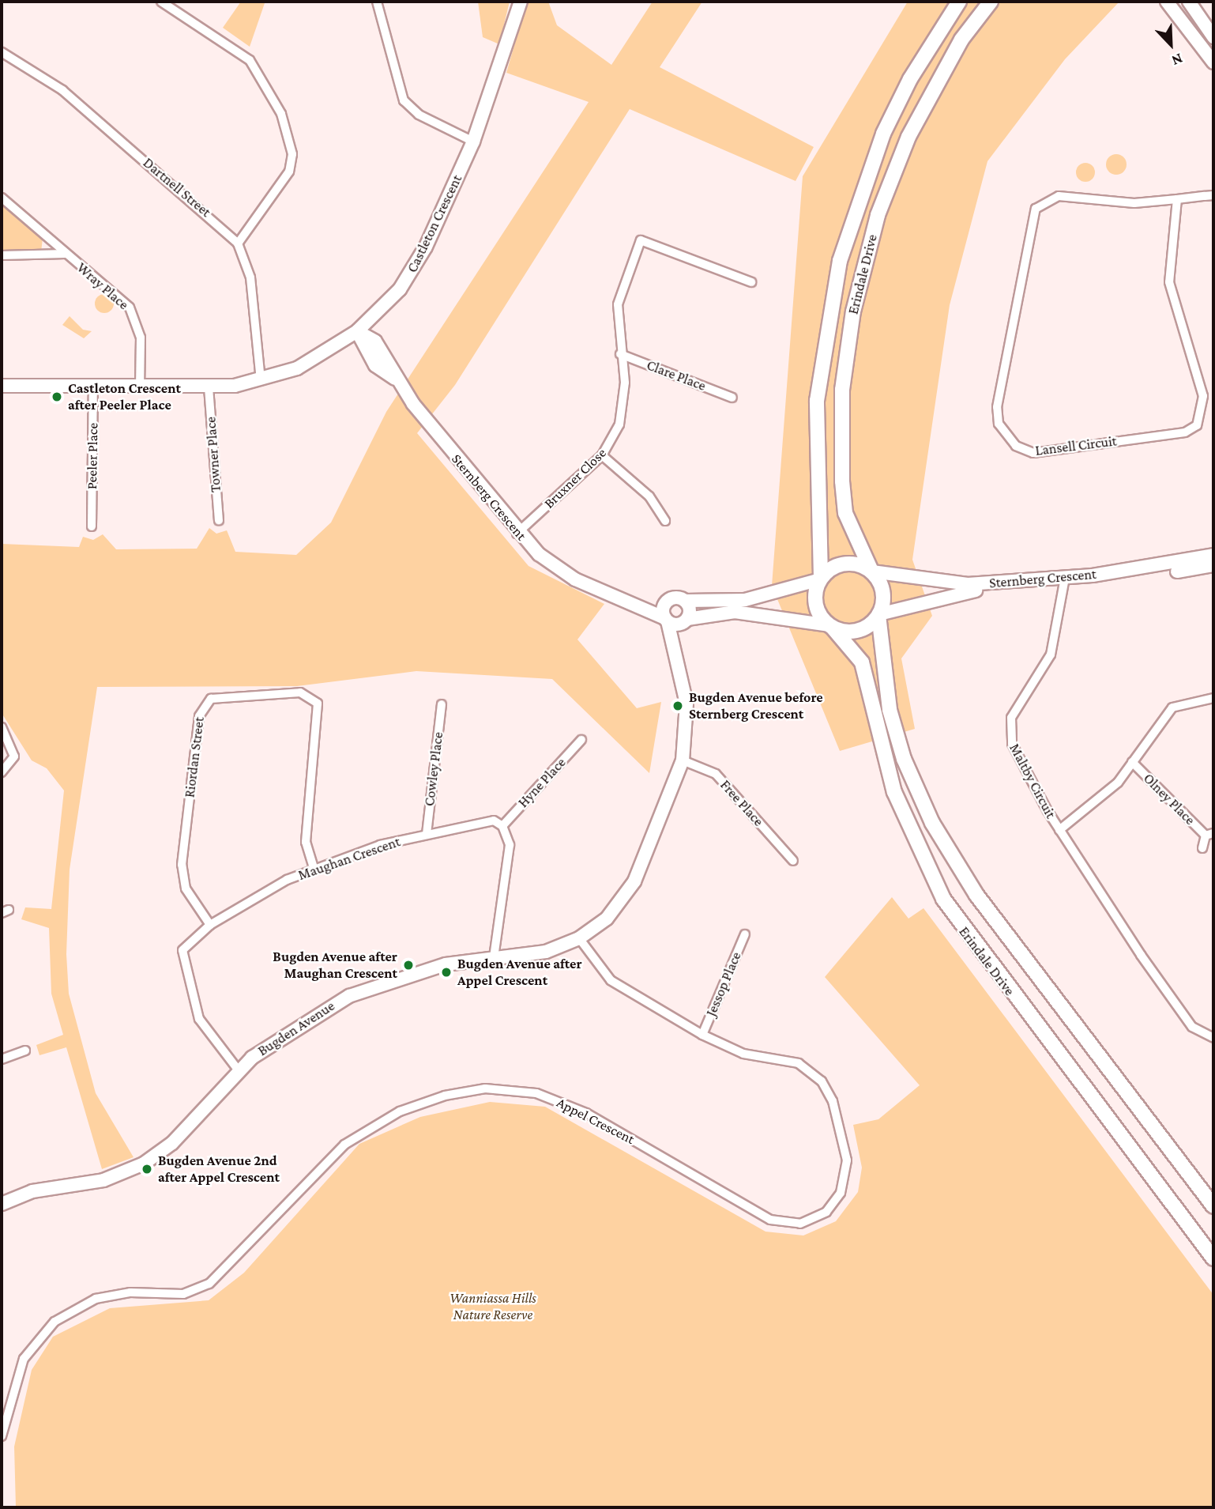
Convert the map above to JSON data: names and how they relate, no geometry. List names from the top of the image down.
{
  "streets": {
    "main road": ["Erindale Drive"],
    "street": [
      "Dartnell Street",
      "Castleton Crescent",
      "Wray Place",
      "Clare Place",
      "Lansell Circuit",
      "Towner Place",
      "Peeler Place",
      "Bruxner Close",
      "Sternberg Crescent",
      "Riordan Street",
      "Cowley Place",
      "Maltby Circuit",
      "Hyne Place",
      "Olney Place",
      "Free Place",
      "Maughan Crescent",
      "Jessop Place",
      "Bugden Avenue",
      "Appel Crescent"
    ]
  },
  "crossings": [
    ["Dartnell Street", "Castleton Crescent"],
    ["Castleton Crescent", "Wray Place"],
    ["Castleton Crescent", "Towner Place"],
    ["Castleton Crescent", "Peeler Place"],
    ["Castleton Crescent", "Sternberg Crescent"],
    ["Erindale Drive", "Sternberg Crescent"],
    ["Clare Place", "Bruxner Close"],
    ["Bruxner Close", "Sternberg Crescent"],
    ["Sternberg Crescent", "Maltby Circuit"],
    ["Sternberg Crescent", "Bugden Avenue"],
    ["Riordan Street", "Maughan Crescent"],
    ["Cowley Place", "Maughan Crescent"],
    ["Maltby Circuit", "Olney Place"],
    ["Hyne Place", "Maughan Crescent"],
    ["Free Place", "Bugden Avenue"],
    ["Maughan Crescent", "Bugden Avenue"],
    ["Jessop Place", "Appel Crescent"],
    ["Bugden Avenue", "Appel Crescent"]
  ],
  "parks": ["Wanniassa Hills Nature Reserve"],
  "places": [
    "Castleton Crescent after Peeler Place",
    "Bugden Avenue before Sternberg Crescent",
    "Bugden Avenue after Maughan Crescent",
    "Bugden Avenue after Appel Crescent",
    "Bugden Avenue 2nd after Appel Crescent"
  ],
  "north": "bottom right"
}
